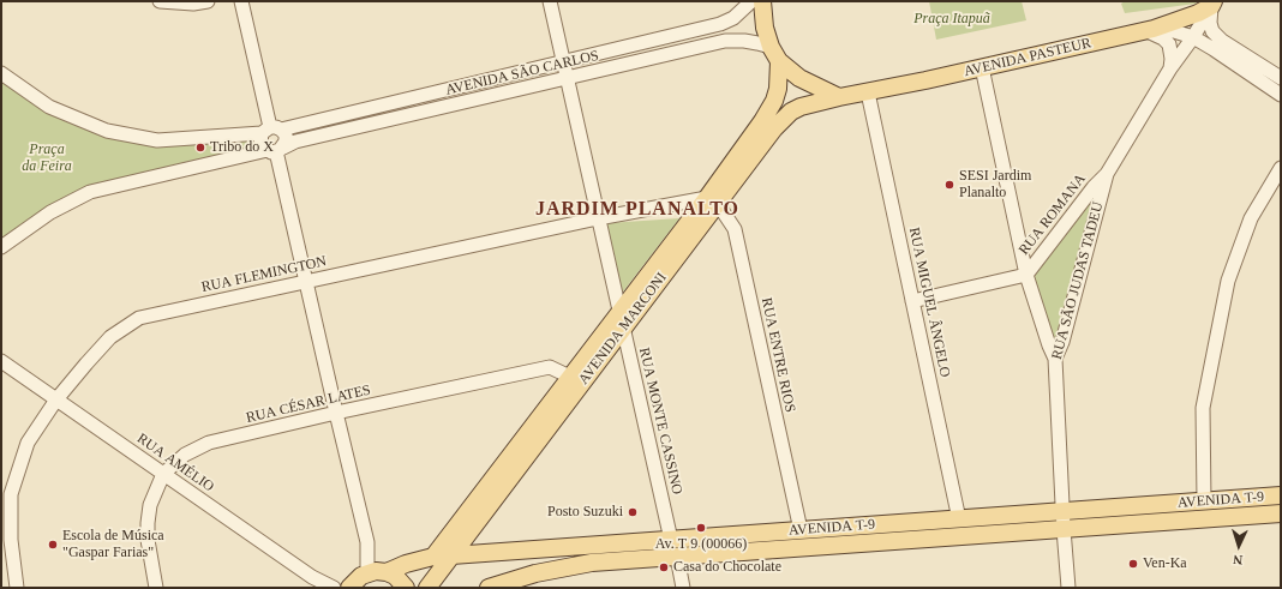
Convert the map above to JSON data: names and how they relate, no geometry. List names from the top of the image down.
{
  "streets": {
    "main road": ["AVENIDA PASTEUR", "AVENIDA MARCONI", "AVENIDA T-9"],
    "street": [
      "AVENIDA SÃO CARLOS",
      "RUA ROMANA",
      "RUA FLEMINGTON",
      "RUA SÃO JUDAS TADEU",
      "RUA MIGUEL ÂNGELO",
      "RUA ENTRE RIOS",
      "RUA CÉSAR LATES",
      "RUA MONTE CASSINO",
      "RUA AMÉLIO"
    ]
  },
  "crossings": [
    ["AVENIDA PASTEUR", "RUA SÃO JUDAS TADEU"],
    ["AVENIDA PASTEUR", "RUA MIGUEL ÂNGELO"],
    ["AVENIDA PASTEUR", "AVENIDA MARCONI"],
    ["AVENIDA SÃO CARLOS", "AVENIDA MARCONI"],
    ["AVENIDA SÃO CARLOS", "RUA MONTE CASSINO"],
    ["RUA ROMANA", "RUA SÃO JUDAS TADEU"],
    ["RUA ROMANA", "RUA MIGUEL ÂNGELO"],
    ["RUA FLEMINGTON", "AVENIDA MARCONI"],
    ["RUA FLEMINGTON", "RUA ENTRE RIOS"],
    ["RUA FLEMINGTON", "RUA MONTE CASSINO"],
    ["RUA FLEMINGTON", "RUA AMÉLIO"],
    ["RUA SÃO JUDAS TADEU", "AVENIDA T-9"],
    ["RUA MIGUEL ÂNGELO", "AVENIDA T-9"],
    ["AVENIDA MARCONI", "RUA ENTRE RIOS"],
    ["AVENIDA MARCONI", "RUA CÉSAR LATES"],
    ["AVENIDA MARCONI", "RUA MONTE CASSINO"],
    ["AVENIDA MARCONI", "AVENIDA T-9"],
    ["RUA ENTRE RIOS", "AVENIDA T-9"],
    ["RUA CÉSAR LATES", "RUA AMÉLIO"],
    ["RUA MONTE CASSINO", "AVENIDA T-9"]
  ],
  "districts": ["JARDIM PLANALTO"],
  "parks": ["Praça Itapuã", "Praça da Feira"],
  "places": [
    "Tribo do X",
    "SESI Jardim Planalto",
    "Posto Suzuki",
    "Av. T 9 (00066)",
    "Escola de Música \"Gaspar Farias\"",
    "Ven-Ka",
    "Casa do Chocolate"
  ],
  "north": "bottom"
}
